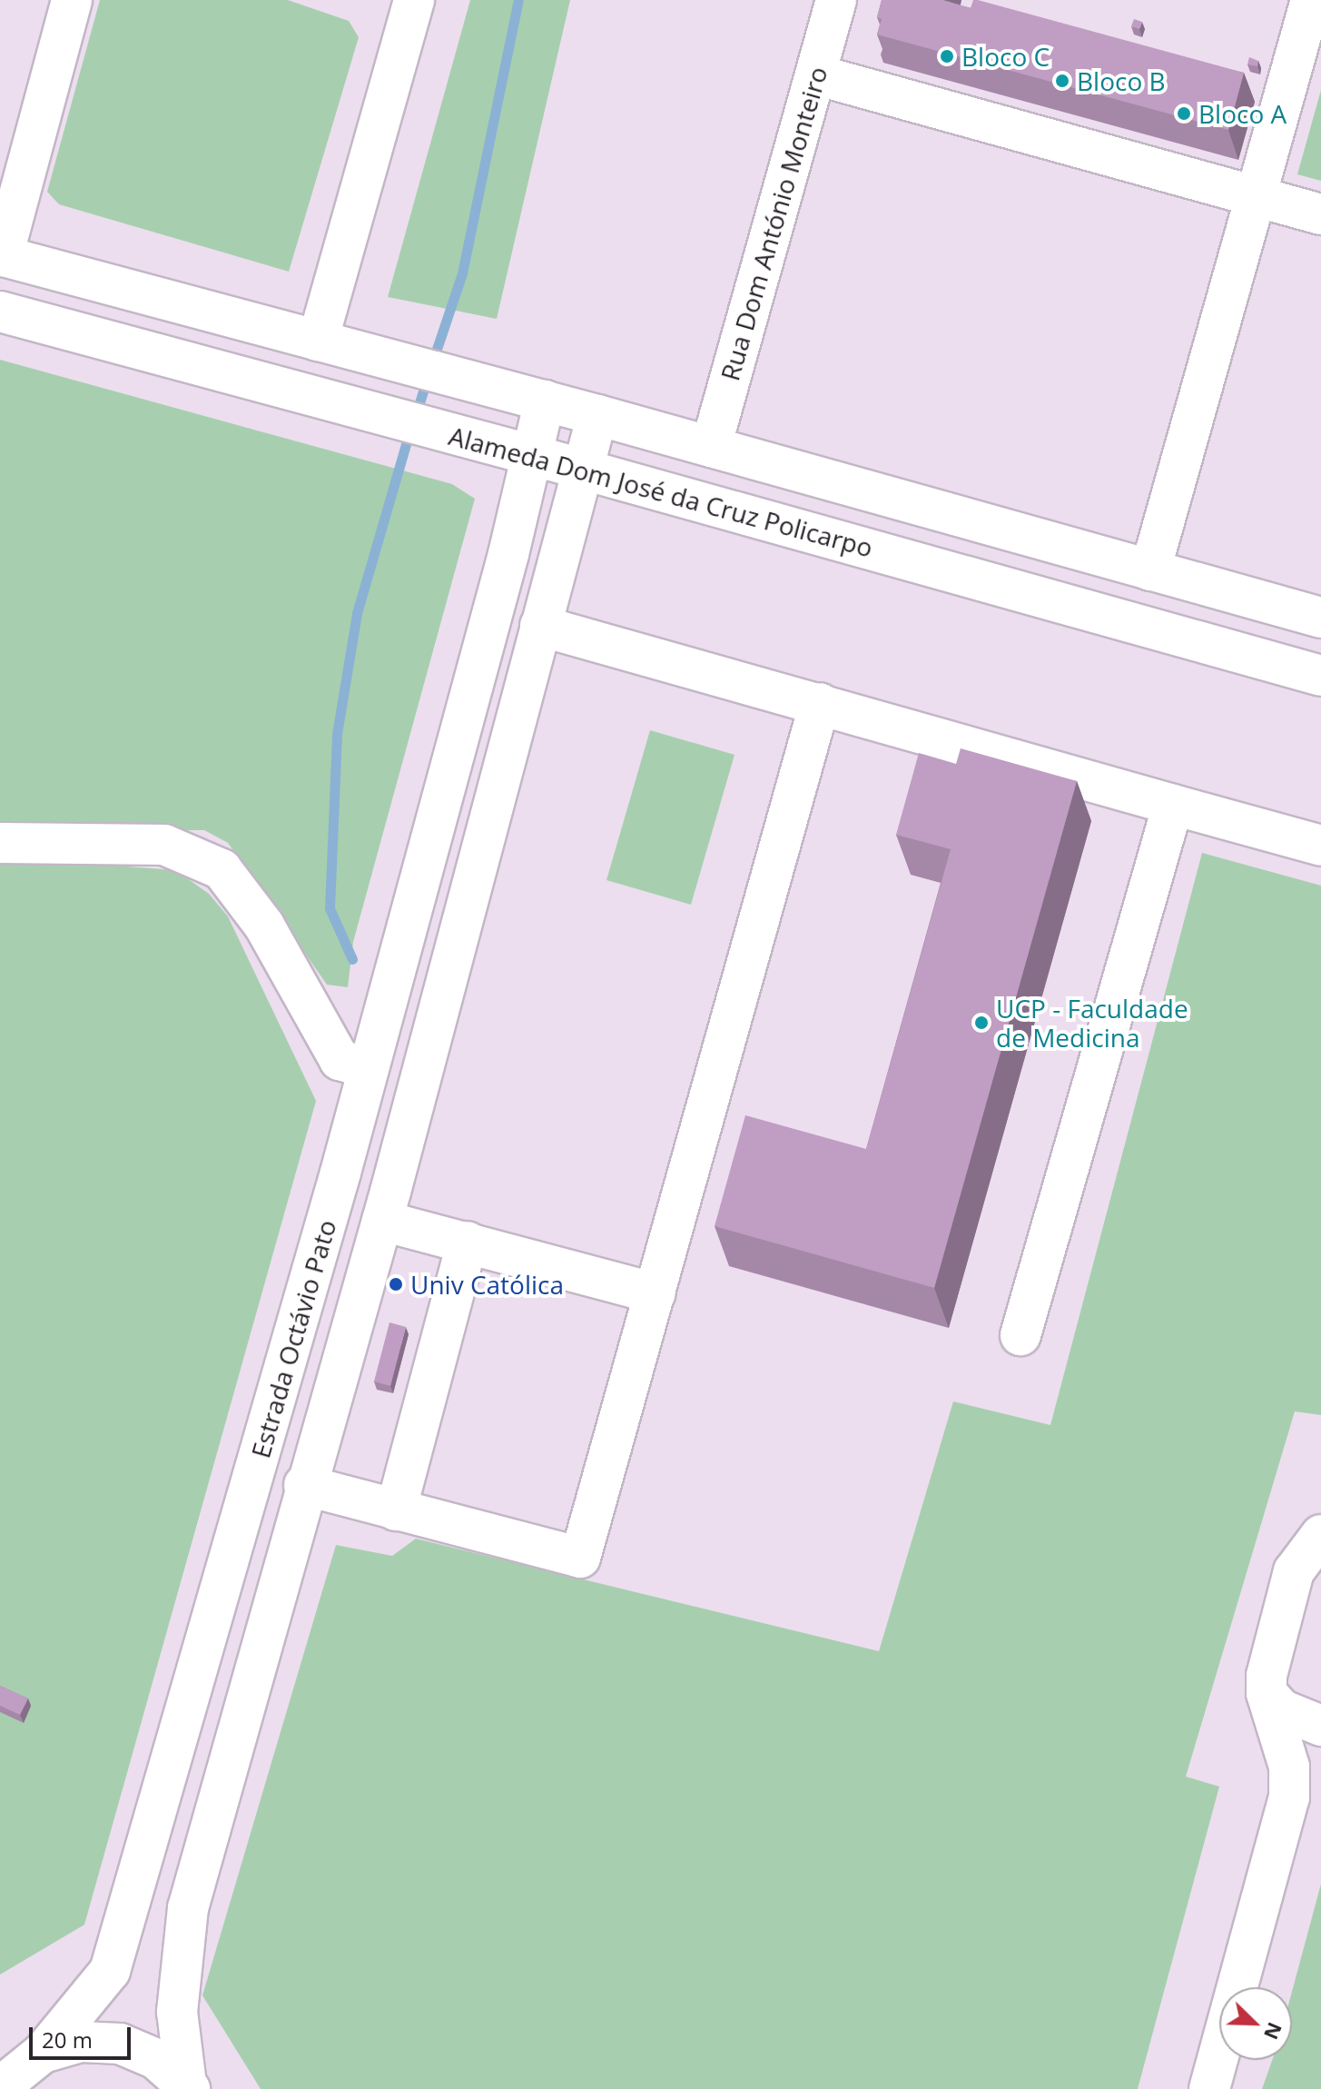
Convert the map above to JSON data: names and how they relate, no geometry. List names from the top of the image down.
{
  "streets": {
    "street": ["Rua Dom António Monteiro", "Alameda Dom José da Cruz Policarpo", "Estrada Octávio Pato"]
  },
  "crossings": [
    ["Alameda Dom José da Cruz Policarpo", "Estrada Octávio Pato"]
  ],
  "places": [
    "Bloco C",
    "Bloco B",
    "Bloco A",
    "UCP - Faculdade de Medicina",
    "Univ Católica"
  ],
  "scale_bar": "20 m",
  "north": "bottom right"
}
